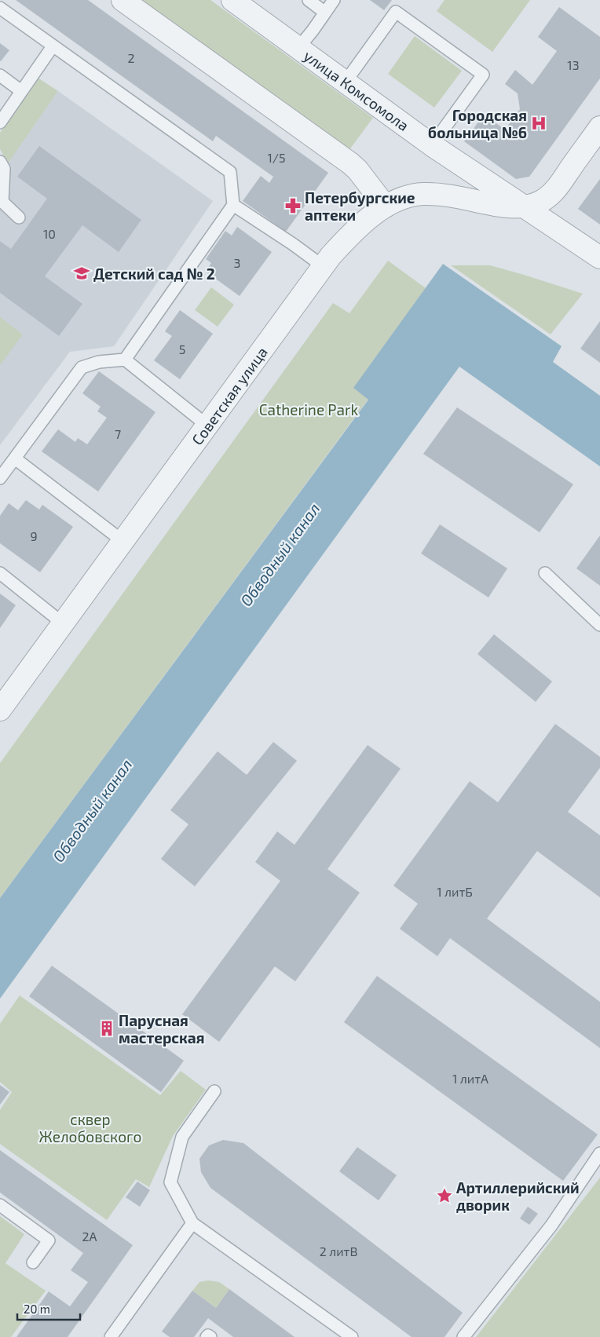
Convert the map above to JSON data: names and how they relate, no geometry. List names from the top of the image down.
{
  "streets": {
    "street": ["улица Комсомола", "Советская улица"]
  },
  "crossings": [
    ["улица Комсомола", "Советская улица"]
  ],
  "water": ["Обводный канал"],
  "parks": ["Catherine Park", "сквер Желобовского"],
  "places": {
    "hospital": ["Городская больница №6"],
    "pharmacy": ["Петербургские аптеки"],
    "school or university": ["Детский сад № 2"],
    "building": ["Парусная мастерская"],
    "place": ["Артиллерийский дворик"]
  },
  "house_numbers": [
    "2",
    "13",
    "1/5",
    "10",
    "3",
    "5",
    "7",
    "9",
    "1 литБ",
    "1 литА",
    "2А",
    "2 литВ"
  ],
  "scale_bar": "20 m"
}
